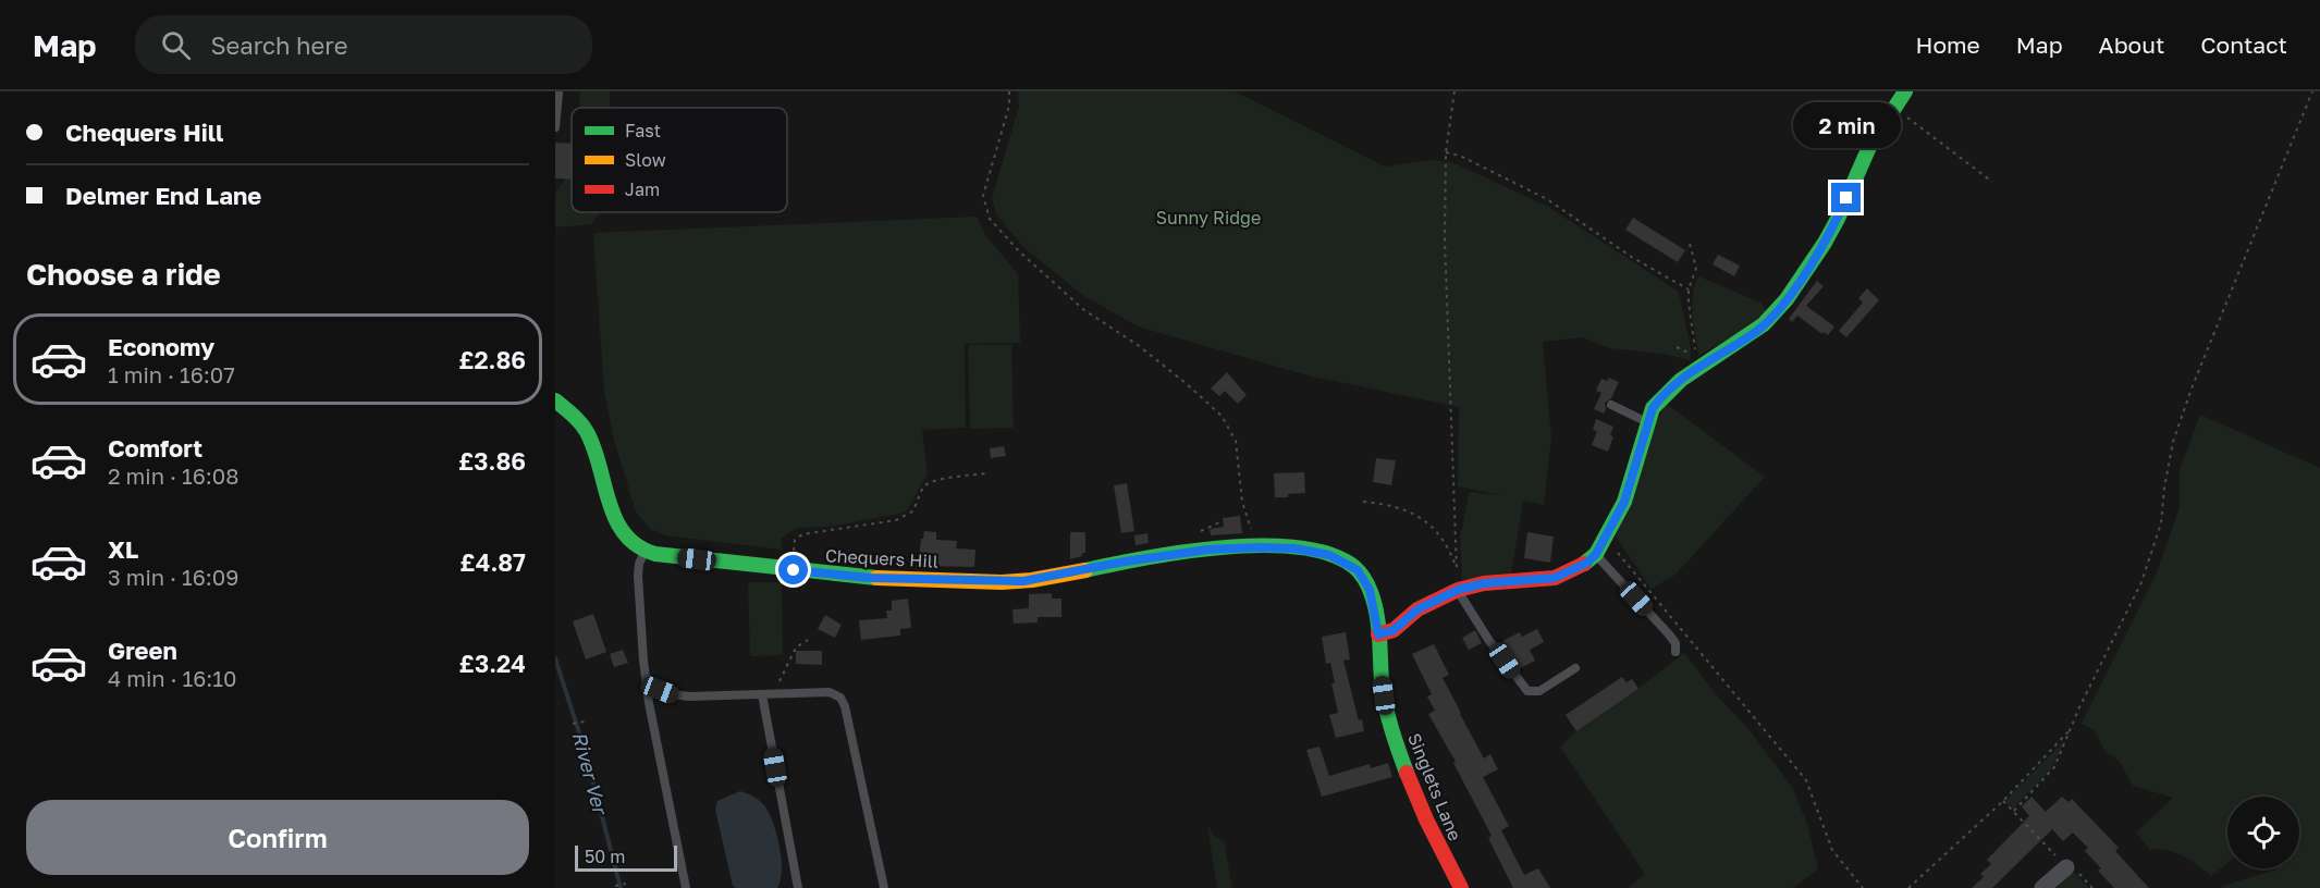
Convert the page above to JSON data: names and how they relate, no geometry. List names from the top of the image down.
{
  "streets": {
    "street": ["Chequers Hill", "Singlets Lane"]
  },
  "crossings": [
    ["Chequers Hill", "Singlets Lane"]
  ],
  "water": ["River Ver"],
  "parks": ["Sunny Ridge"],
  "legend": ["Fast", "Slow", "Jam"],
  "scale_bar": "50 m",
  "page": {
    "header": "Map",
    "search": "Search here",
    "nav": [
      "Home",
      "Map",
      "About",
      "Contact"
    ],
    "banner": ["Chequers Hill", "Delmer End Lane"],
    "bubble": "2 min",
    "heading": "Choose a ride",
    "list": [
      {
        "name": "Economy",
        "note": "1 min · 16:07",
        "value": "£2.86"
      },
      {
        "name": "Comfort",
        "note": "2 min · 16:08",
        "value": "£3.86"
      },
      {
        "name": "XL",
        "note": "3 min · 16:09",
        "value": "£4.87"
      },
      {
        "name": "Green",
        "note": "4 min · 16:10",
        "value": "£3.24"
      }
    ],
    "buttons": "Confirm",
    "scale": "50 m"
  }
}
